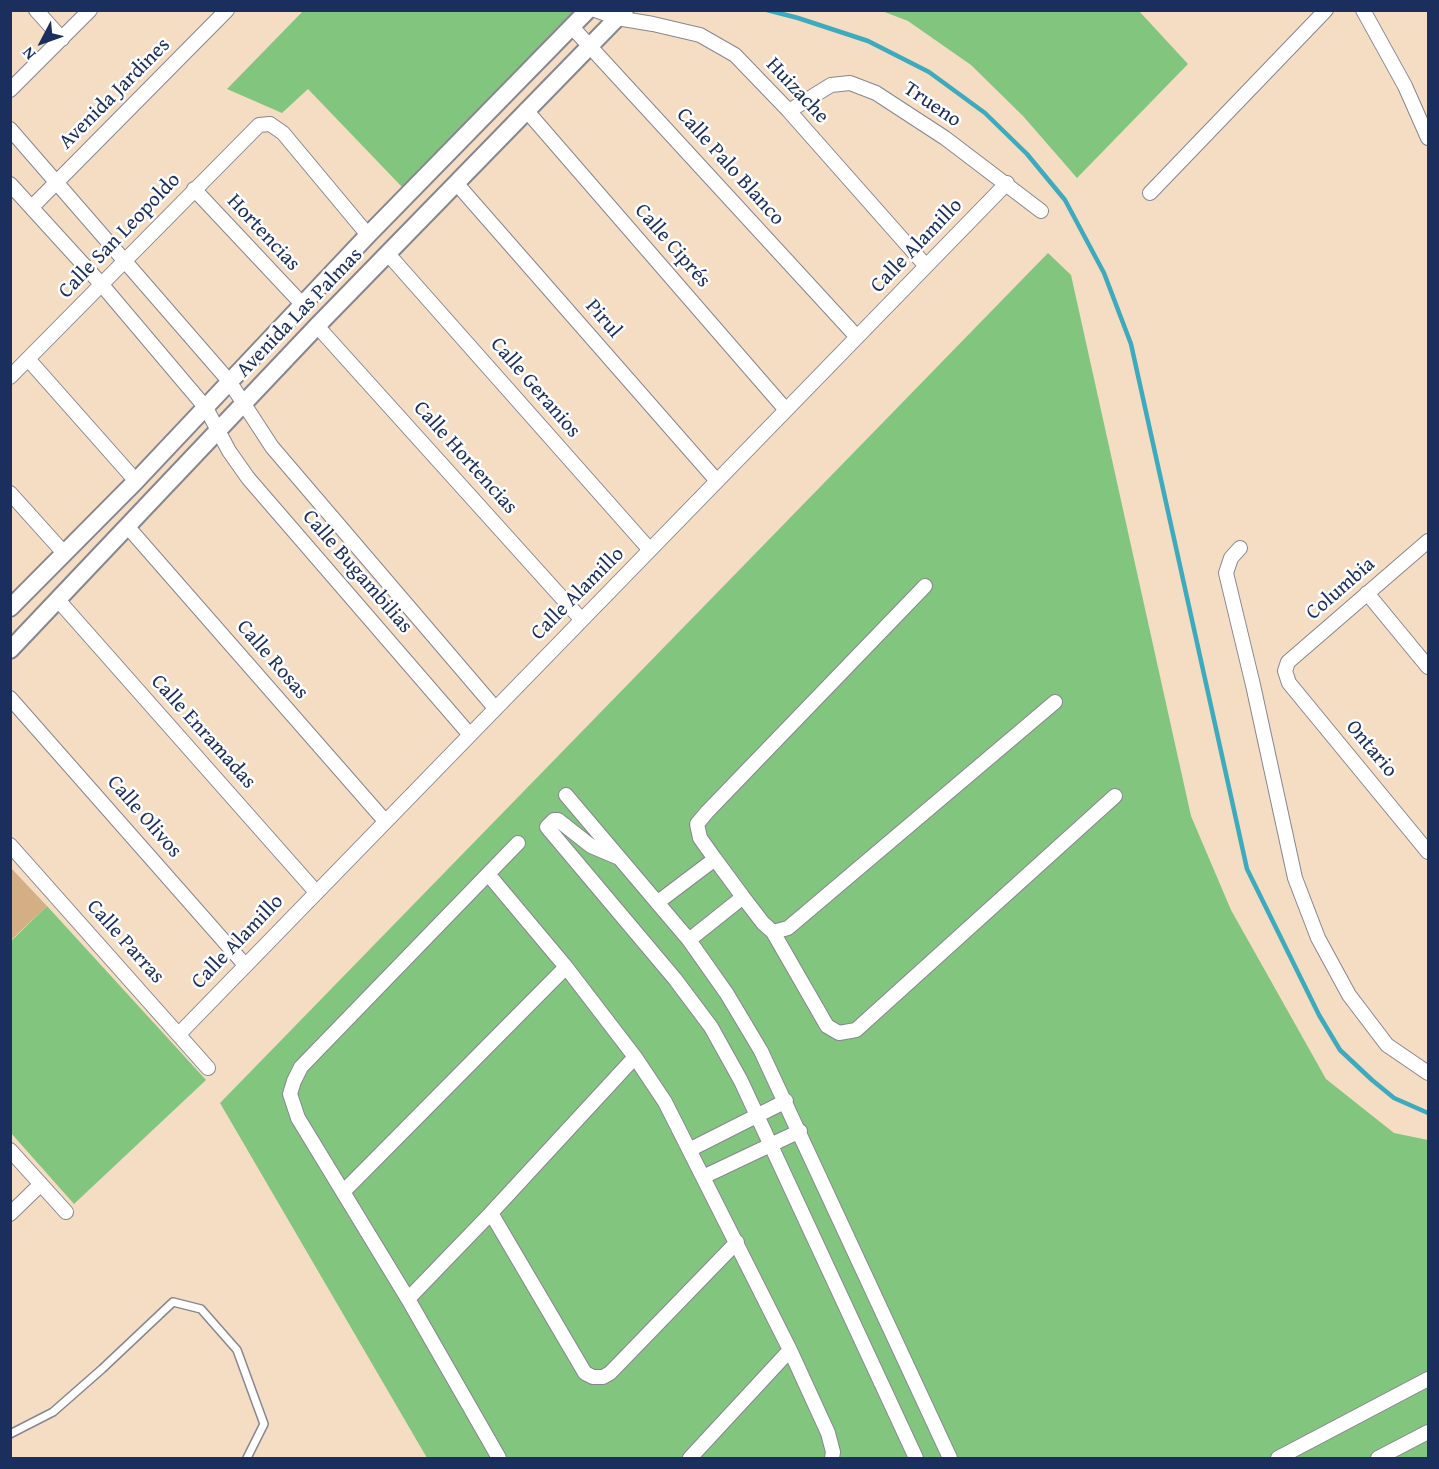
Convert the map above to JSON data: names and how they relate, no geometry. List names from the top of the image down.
{
  "streets": {
    "street": [
      "Huizache",
      "Avenida Jardines",
      "Trueno",
      "Calle Palo Blanco",
      "Hortencias",
      "Calle San Leopoldo",
      "Calle Ciprés",
      "Calle Alamillo",
      "Avenida Las Palmas",
      "Pirul",
      "Calle Geranios",
      "Calle Hortencias",
      "Calle Bugambilias",
      "Columbia",
      "Calle Rosas",
      "Calle Enramadas",
      "Ontario",
      "Calle Olivos",
      "Calle Parras"
    ]
  },
  "crossings": [
    ["Huizache", "Trueno"],
    ["Huizache", "Calle Alamillo"],
    ["Huizache", "Avenida Las Palmas"],
    ["Avenida Jardines", "Calle Bugambilias"],
    ["Trueno", "Calle Alamillo"],
    ["Calle Palo Blanco", "Calle Alamillo"],
    ["Calle Palo Blanco", "Avenida Las Palmas"],
    ["Hortencias", "Calle San Leopoldo"],
    ["Hortencias", "Avenida Las Palmas"],
    ["Calle San Leopoldo", "Avenida Las Palmas"],
    ["Calle San Leopoldo", "Calle Bugambilias"],
    ["Calle Ciprés", "Calle Alamillo"],
    ["Calle Ciprés", "Avenida Las Palmas"],
    ["Calle Alamillo", "Pirul"],
    ["Calle Alamillo", "Calle Geranios"],
    ["Calle Alamillo", "Calle Hortencias"],
    ["Calle Alamillo", "Calle Bugambilias"],
    ["Calle Alamillo", "Calle Rosas"],
    ["Calle Alamillo", "Calle Enramadas"],
    ["Calle Alamillo", "Calle Olivos"],
    ["Calle Alamillo", "Calle Parras"],
    ["Avenida Las Palmas", "Pirul"],
    ["Avenida Las Palmas", "Calle Geranios"],
    ["Avenida Las Palmas", "Calle Hortencias"],
    ["Avenida Las Palmas", "Calle Bugambilias"],
    ["Avenida Las Palmas", "Calle Rosas"],
    ["Avenida Las Palmas", "Calle Enramadas"],
    ["Columbia", "Ontario"]
  ],
  "north": "bottom left"
}
